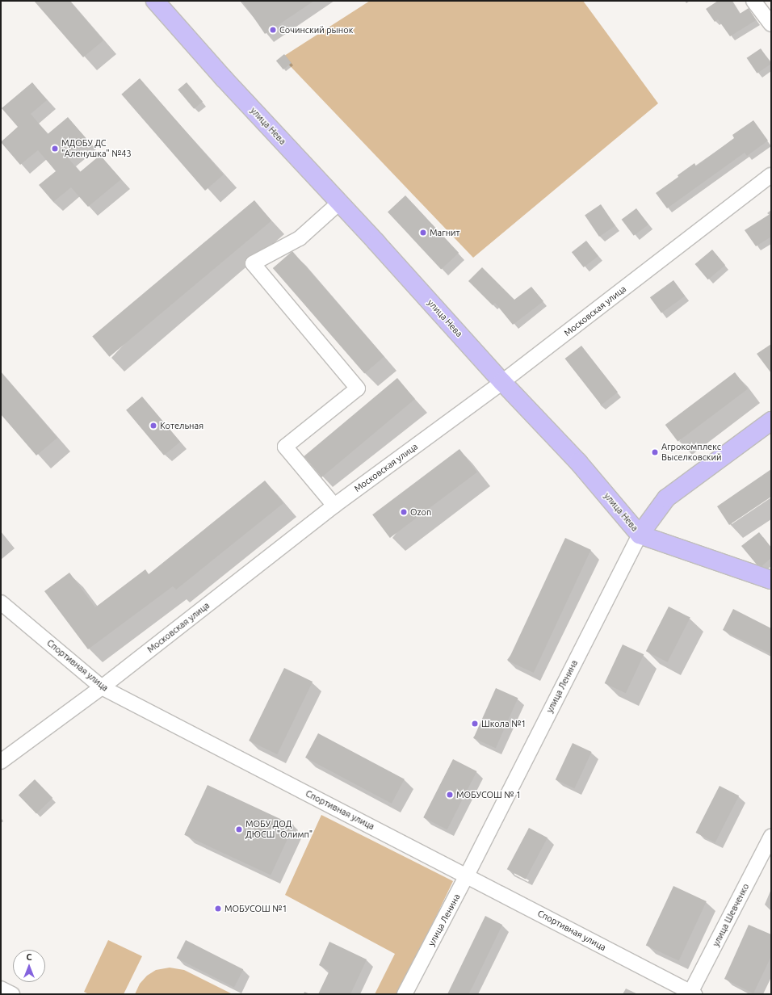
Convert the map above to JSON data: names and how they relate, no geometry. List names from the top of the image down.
{
  "streets": {
    "main road": ["улица Нева", "улица Ленина"],
    "street": ["Московская улица", "Спортивная улица", "улица Шевченко"]
  },
  "crossings": [
    ["улица Нева", "Московская улица"],
    ["улица Нева", "улица Ленина"],
    ["Московская улица", "Спортивная улица"],
    ["Спортивная улица", "улица Ленина"],
    ["Спортивная улица", "улица Шевченко"]
  ],
  "places": [
    "Сочинский рынок",
    "МДОБУ ДС \"Аленушка\" №43",
    "Магнит",
    "Котельная",
    "Агрокомплекс Выселковский",
    "Ozon",
    "Школа №1",
    "МОБУСОШ № 1",
    "МОБУ ДОД ДЮСШ \"Олимп\"",
    "МОБУСОШ №1"
  ],
  "north": "top"
}
